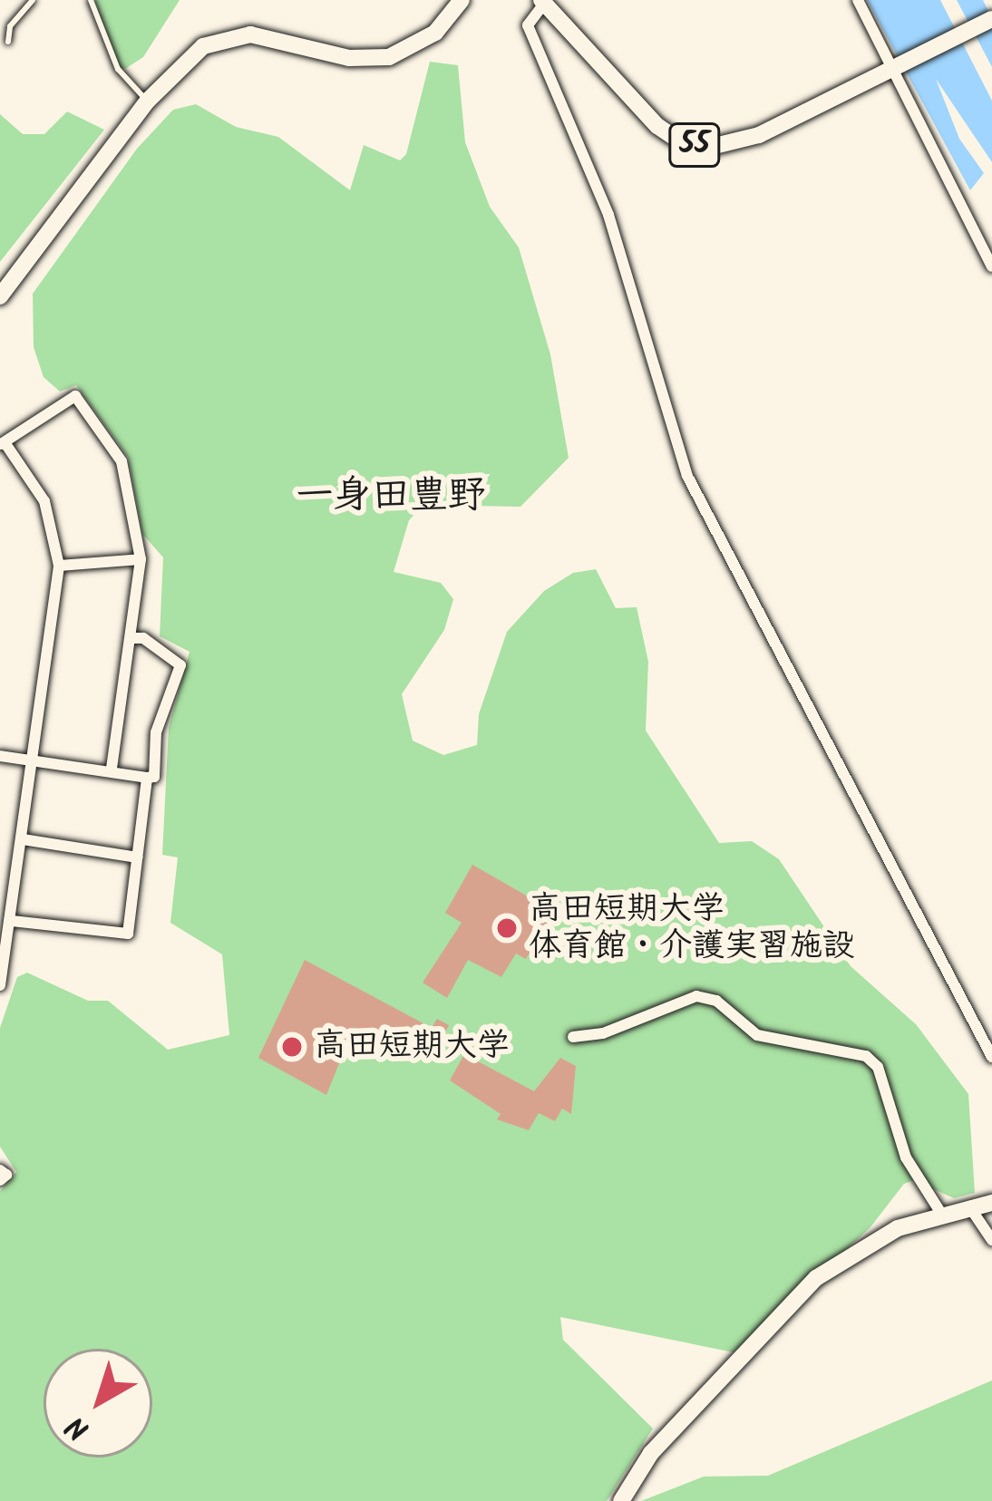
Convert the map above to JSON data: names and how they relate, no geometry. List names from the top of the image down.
{
  "streets": {
    "street": ["55"]
  },
  "districts": ["一身田豊野"],
  "places": ["高田短期大学 体育館・介護実習施設", "高田短期大学"],
  "north": "bottom left"
}
